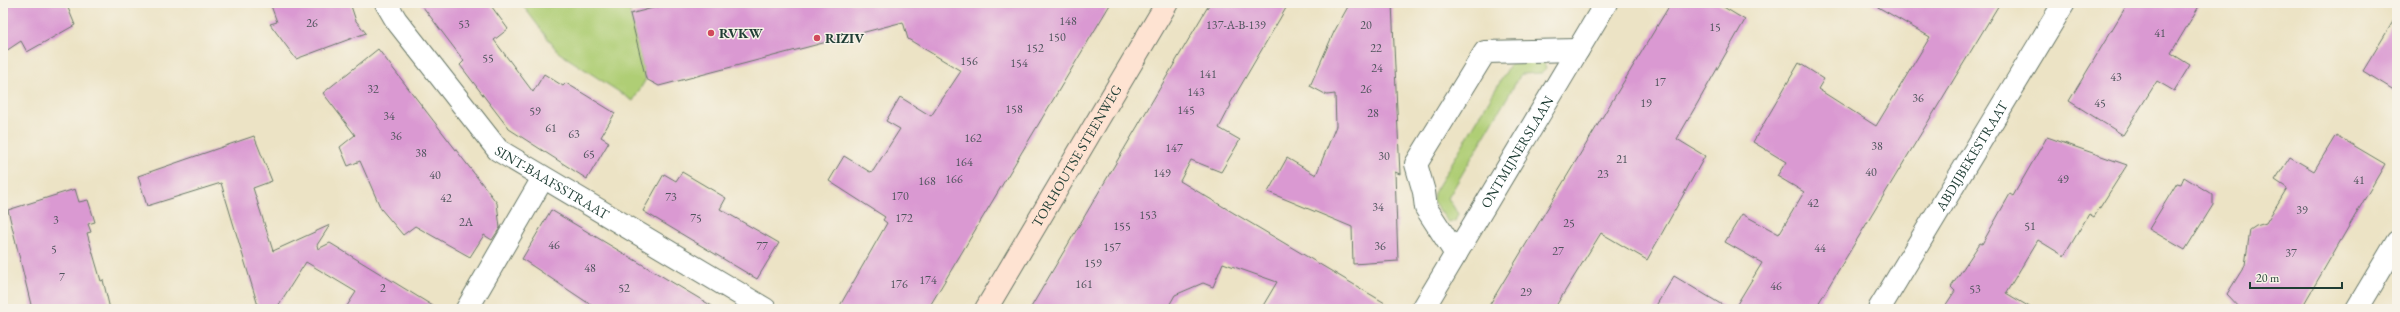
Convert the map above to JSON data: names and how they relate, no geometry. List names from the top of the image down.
{
  "streets": {
    "main road": ["TORHOUTSE STEENWEG"],
    "street": ["ONTMIJNERSLAAN", "ABDIJBEKESTRAAT", "SINT-BAAFSSTRAAT"]
  },
  "places": ["RVKW", "RIZIV"],
  "house_numbers": [
    "148",
    "26",
    "53",
    "137-A-B-139",
    "20",
    "15",
    "41",
    "150",
    "152",
    "22",
    "55",
    "156",
    "154",
    "24",
    "141",
    "43",
    "17",
    "32",
    "26",
    "143",
    "36",
    "19",
    "45",
    "158",
    "145",
    "59",
    "28",
    "34",
    "61",
    "63",
    "36",
    "162",
    "38",
    "147",
    "38",
    "65",
    "30",
    "21",
    "164",
    "40",
    "149",
    "23",
    "40",
    "166",
    "49",
    "41",
    "168",
    "170",
    "73",
    "42",
    "42",
    "34",
    "39",
    "153",
    "75",
    "172",
    "3",
    "2A",
    "25",
    "155",
    "51",
    "46",
    "77",
    "36",
    "157",
    "44",
    "5",
    "27",
    "37",
    "159",
    "48",
    "7",
    "174",
    "176",
    "161",
    "46",
    "2",
    "52",
    "53",
    "29"
  ],
  "scale_bar": "20 m"
}
